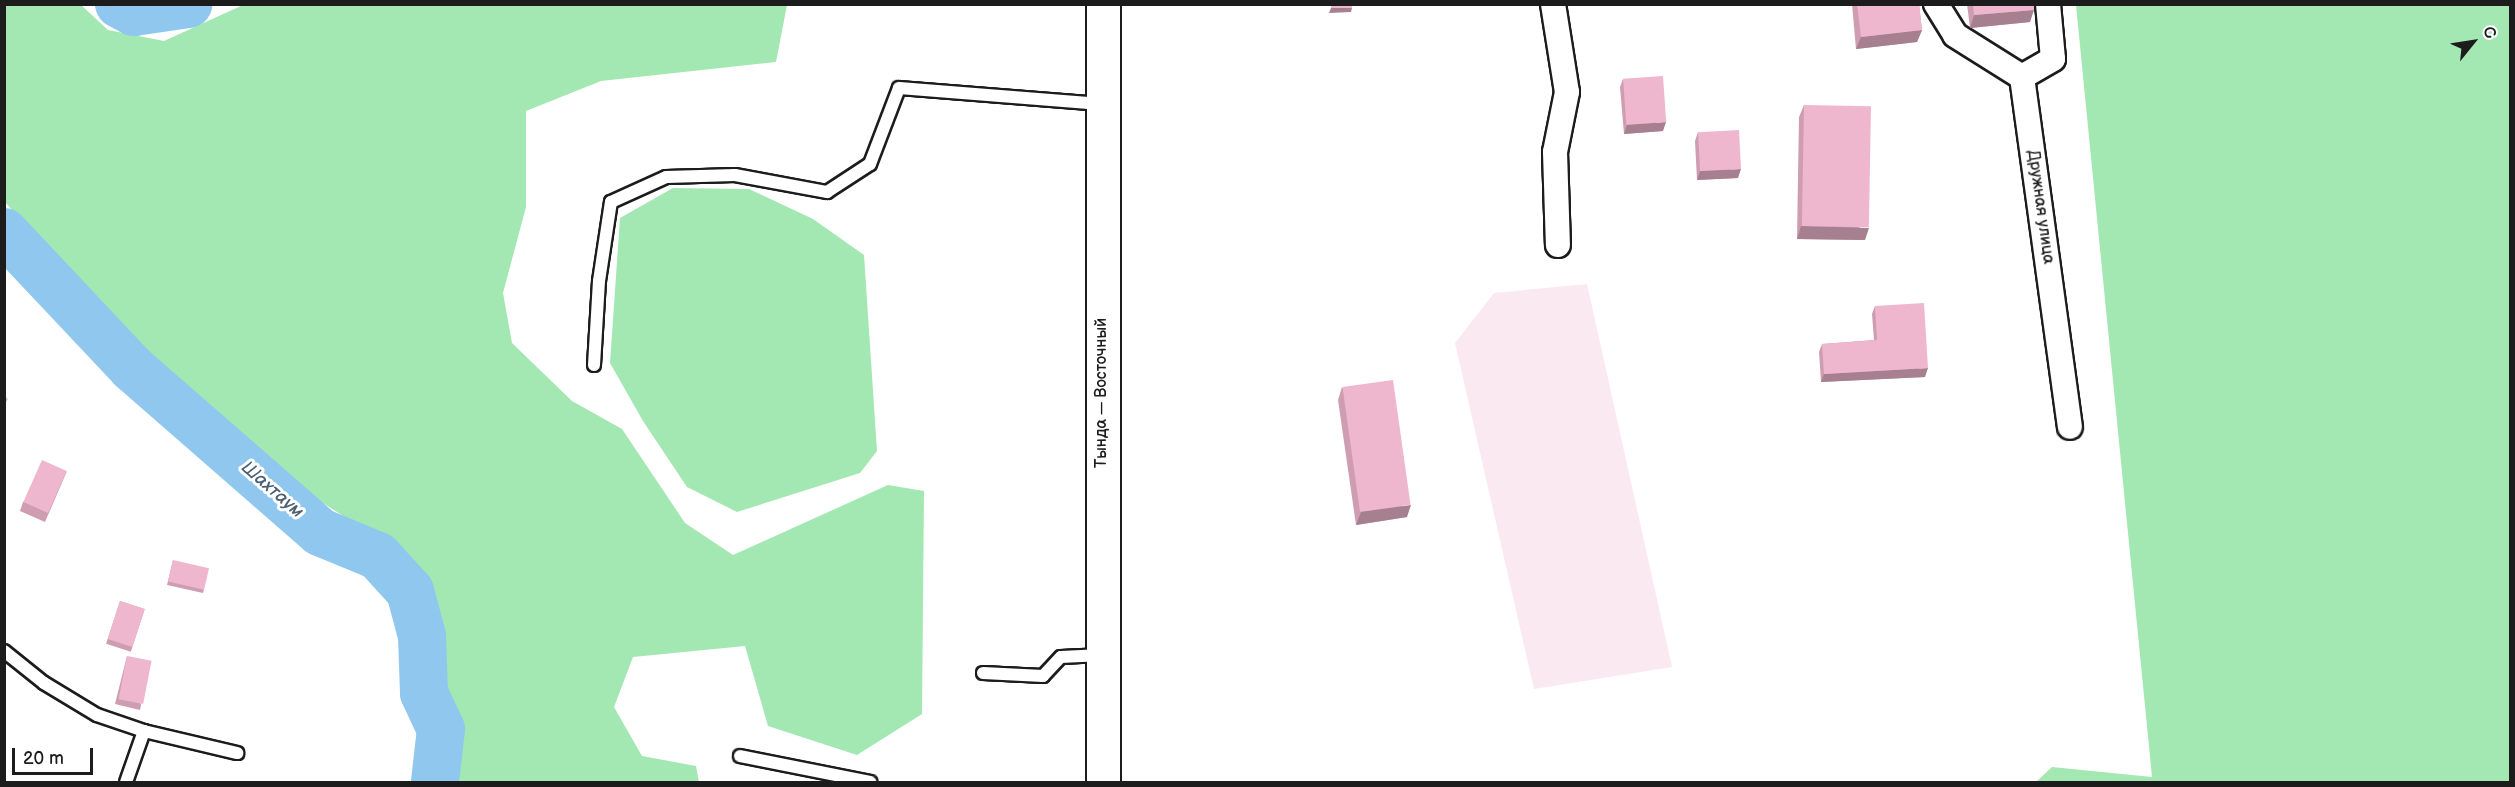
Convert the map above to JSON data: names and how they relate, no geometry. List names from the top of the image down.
{
  "streets": {
    "street": ["Дружная улица", "Тында — Восточный"]
  },
  "water": ["Шахтаум"],
  "scale_bar": "20 m",
  "north": "top right"
}
